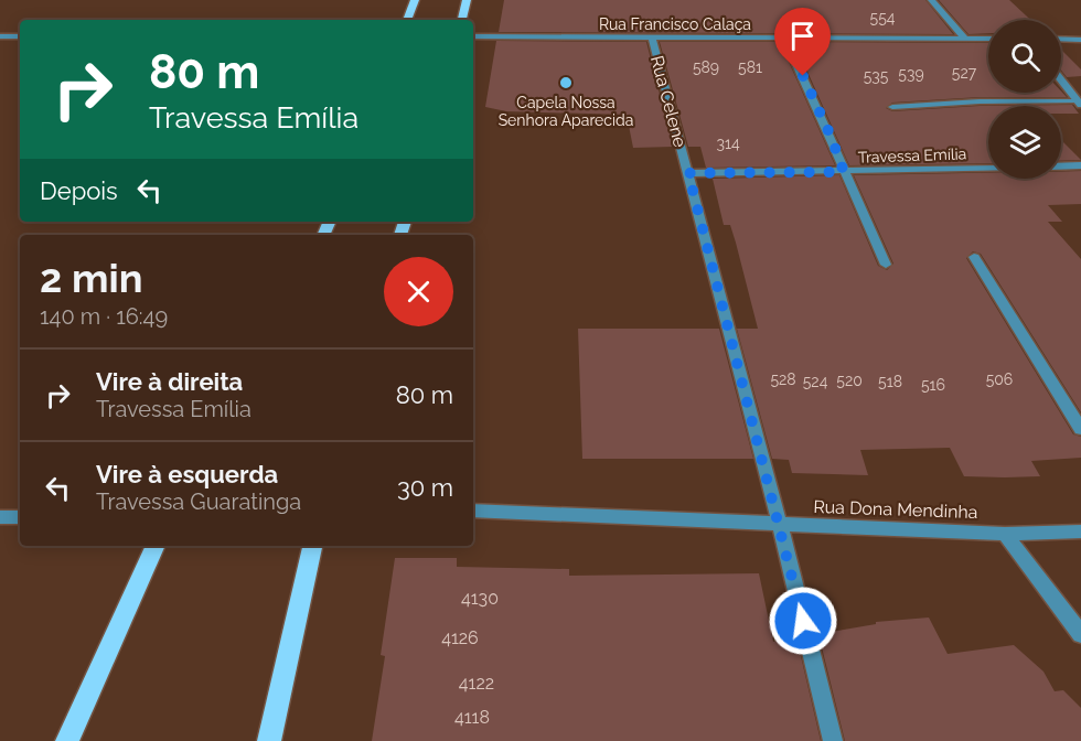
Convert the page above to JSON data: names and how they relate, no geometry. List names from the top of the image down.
{
  "streets": {
    "street": [
      "Rua Francisco Calaça",
      "Rua Celene",
      "Travessa Emília",
      "Rua Dona Mendinha"
    ]
  },
  "crossings": [
    ["Rua Francisco Calaça", "Rua Celene"],
    ["Rua Celene", "Travessa Emília"],
    ["Rua Celene", "Rua Dona Mendinha"]
  ],
  "places": ["Capela Nossa Senhora Aparecida"],
  "house_numbers": [
    "554",
    "589",
    "581",
    "527",
    "539",
    "535",
    "314",
    "528",
    "506",
    "520",
    "524",
    "518",
    "516",
    "4130",
    "4126",
    "4122",
    "4118"
  ],
  "page": {
    "turn": ["80 m", "Travessa Emília"],
    "then": "Depois",
    "heading": ["2 min", "140 m · 16:49"],
    "list": [
      {
        "name": "Vire à direita",
        "note": "Travessa Emília",
        "value": "80 m"
      },
      {
        "name": "Vire à esquerda",
        "note": "Travessa Guaratinga",
        "value": "30 m"
      }
    ]
  }
}
